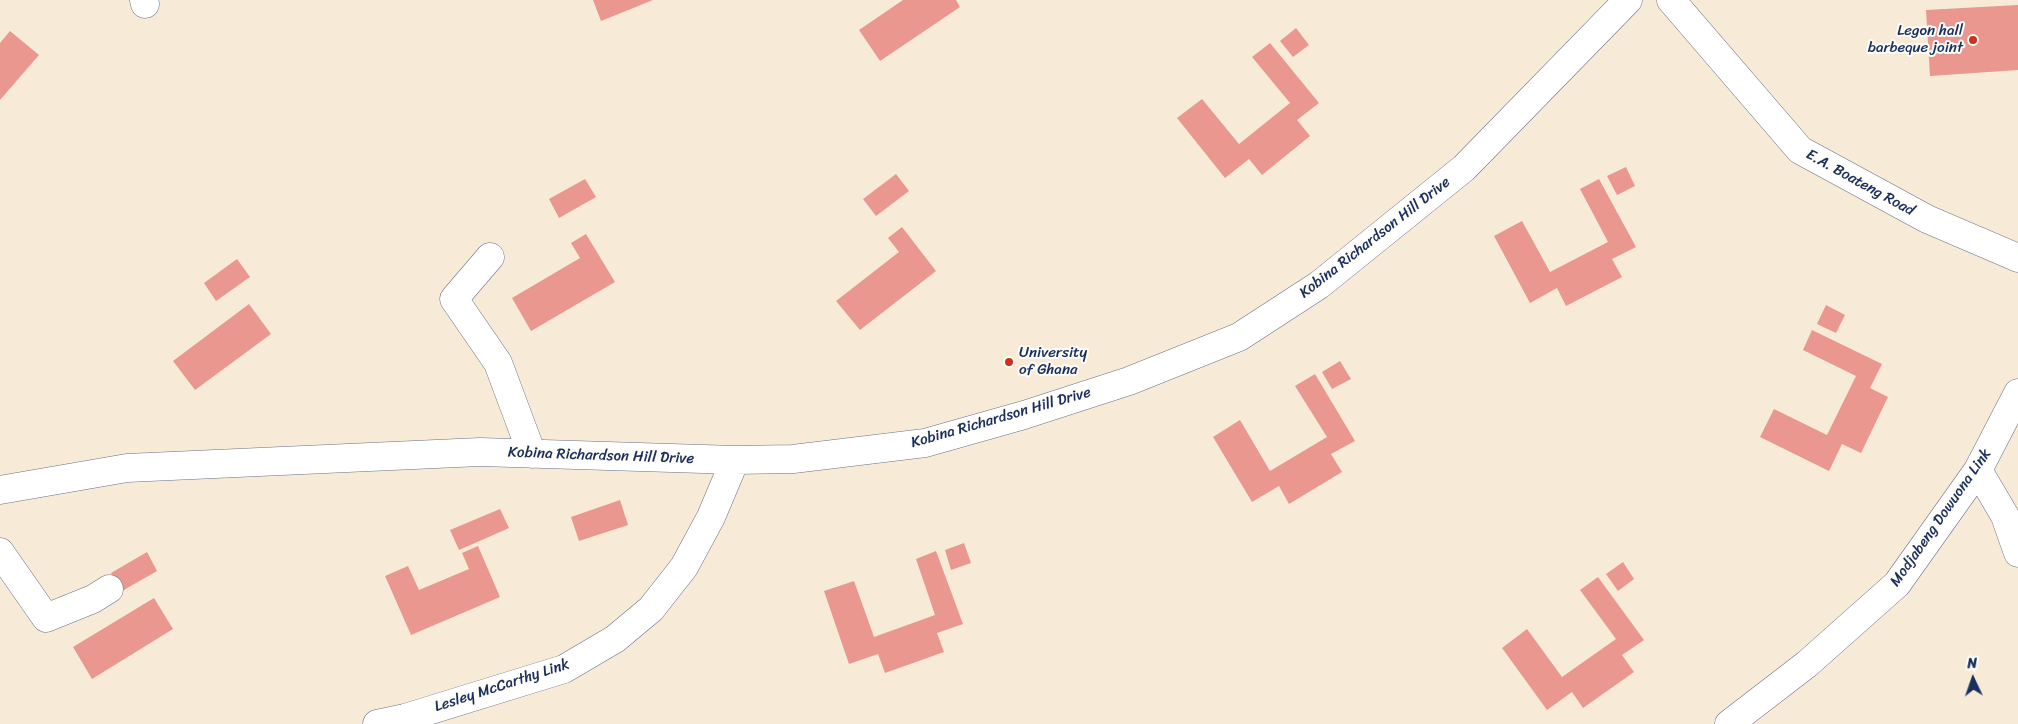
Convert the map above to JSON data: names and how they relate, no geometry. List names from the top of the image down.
{
  "streets": {
    "street": [
      "E.A. Boateng Road",
      "Kobina Richardson Hill Drive",
      "Modjabeng Dowuona Link",
      "Lesley McCarthy Link"
    ]
  },
  "crossings": [
    ["Kobina Richardson Hill Drive", "Lesley McCarthy Link"]
  ],
  "places": ["Legon hall barbeque joint", "University of Ghana"],
  "north": "top"
}
